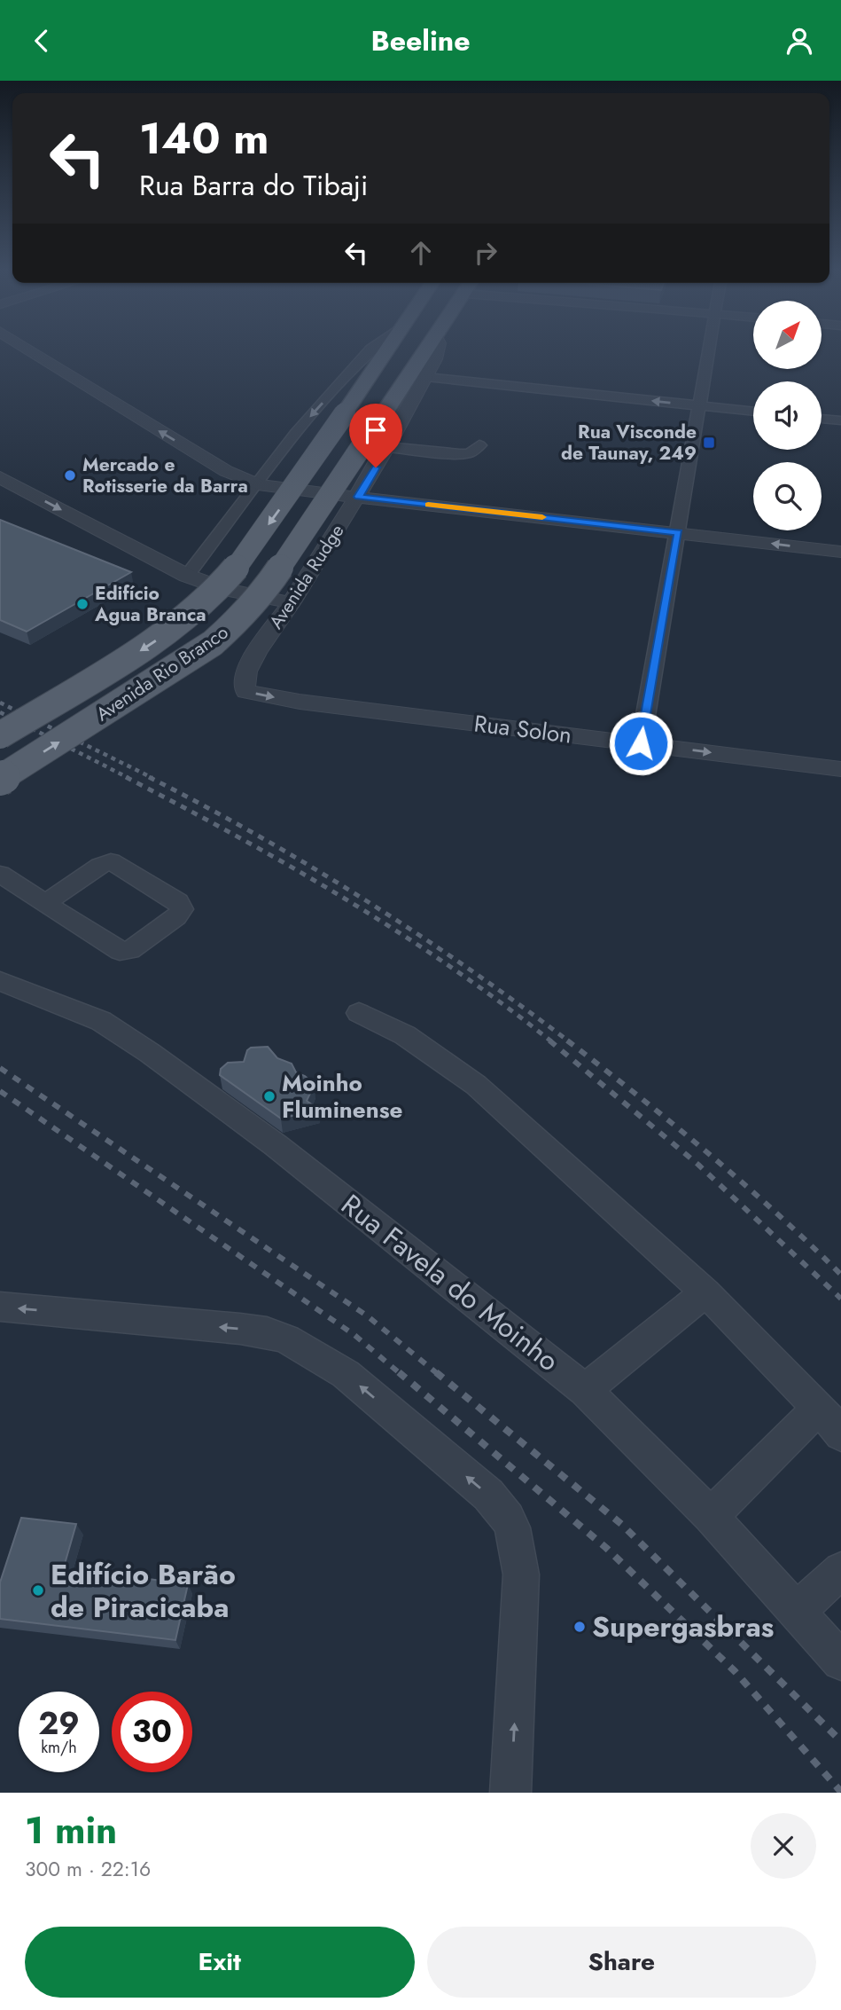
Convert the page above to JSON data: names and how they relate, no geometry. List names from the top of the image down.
{
  "streets": {
    "main road": ["Avenida Rudge", "Avenida Rio Branco"],
    "street": ["Rua Solon", "Rua Favela do Moinho"]
  },
  "crossings": [
    ["Avenida Rudge", "Avenida Rio Branco"],
    ["Avenida Rudge", "Rua Solon"]
  ],
  "places": {
    "transit": ["Rua Visconde de Taunay, 249"],
    "other": [
      "Mercado e Rotisserie da Barra",
      "Edifício Agua Branca",
      "Moinho Fluminense",
      "Edifício Barão de Piracicaba",
      "Supergasbras"
    ]
  },
  "north": "top right",
  "page": {
    "header": "Beeline",
    "turn": ["140 m", "Rua Barra do Tibaji"],
    "speed": "29 km/h",
    "limit": "30",
    "heading": ["1 min", "300 m · 22:16"],
    "buttons": ["Exit", "Share"]
  }
}
